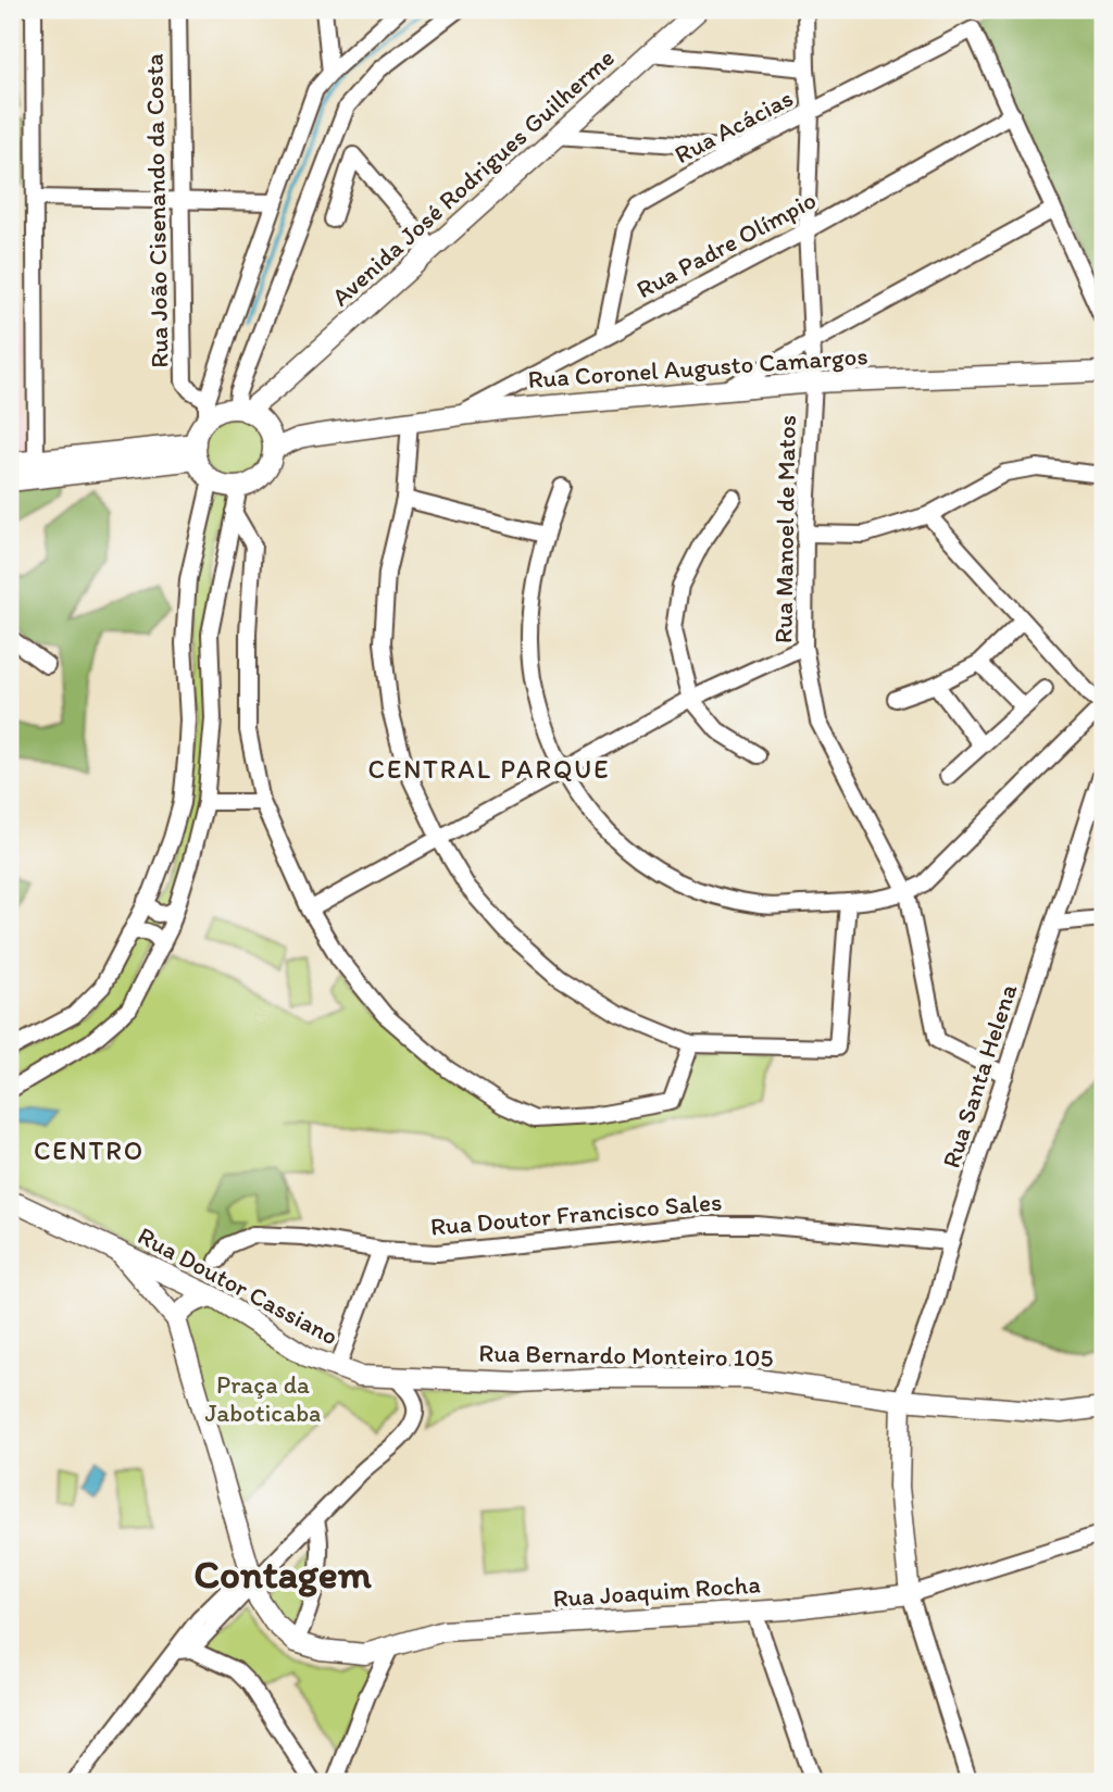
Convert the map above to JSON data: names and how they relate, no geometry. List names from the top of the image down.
{
  "streets": {
    "main road": [
      "Avenida José Rodrigues Guilherme",
      "Rua Coronel Augusto Camargos",
      "Rua Doutor Cassiano",
      "Rua Bernardo Monteiro 105",
      "Rua Joaquim Rocha"
    ],
    "street": [
      "Rua Acácias",
      "Rua João Cisenando da Costa",
      "Rua Padre Olímpio",
      "Rua Manoel de Matos",
      "Rua Santa Helena",
      "Rua Doutor Francisco Sales"
    ]
  },
  "crossings": [
    ["Rua Acácias", "Rua Padre Olímpio"],
    ["Rua Acácias", "Rua Manoel de Matos"],
    ["Avenida José Rodrigues Guilherme", "Rua João Cisenando da Costa"],
    ["Avenida José Rodrigues Guilherme", "Rua Coronel Augusto Camargos"],
    ["Rua João Cisenando da Costa", "Rua Coronel Augusto Camargos"],
    ["Rua Padre Olímpio", "Rua Coronel Augusto Camargos"],
    ["Rua Padre Olímpio", "Rua Manoel de Matos"],
    ["Rua Coronel Augusto Camargos", "Rua Manoel de Matos"],
    ["Rua Manoel de Matos", "Rua Santa Helena"],
    ["Rua Santa Helena", "Rua Doutor Francisco Sales"],
    ["Rua Santa Helena", "Rua Bernardo Monteiro 105"],
    ["Rua Doutor Cassiano", "Rua Bernardo Monteiro 105"]
  ],
  "districts": ["CENTRAL PARQUE", "CENTRO", "Contagem"],
  "parks": ["Praça da Jaboticaba"]
}
